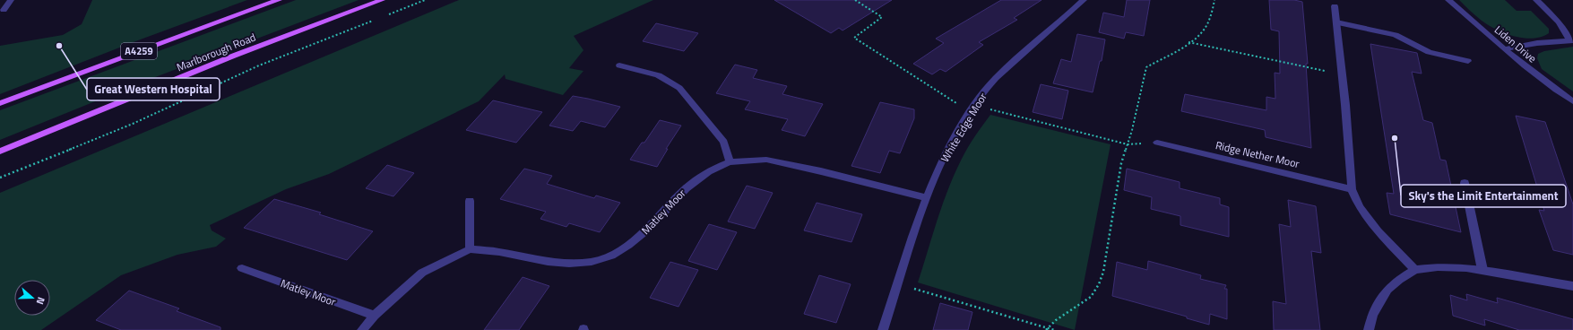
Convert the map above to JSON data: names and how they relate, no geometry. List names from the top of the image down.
{
  "streets": {
    "main road": ["A4259", "Marlborough Road"],
    "street": [
      "Liden Drive",
      "White Edge Moor",
      "Ridge Nether Moor",
      "Matley Moor"
    ]
  },
  "crossings": [
    ["White Edge Moor", "Matley Moor"]
  ],
  "places": ["Great Western Hospital", "Sky's the Limit Entertainment"],
  "north": "right"
}
